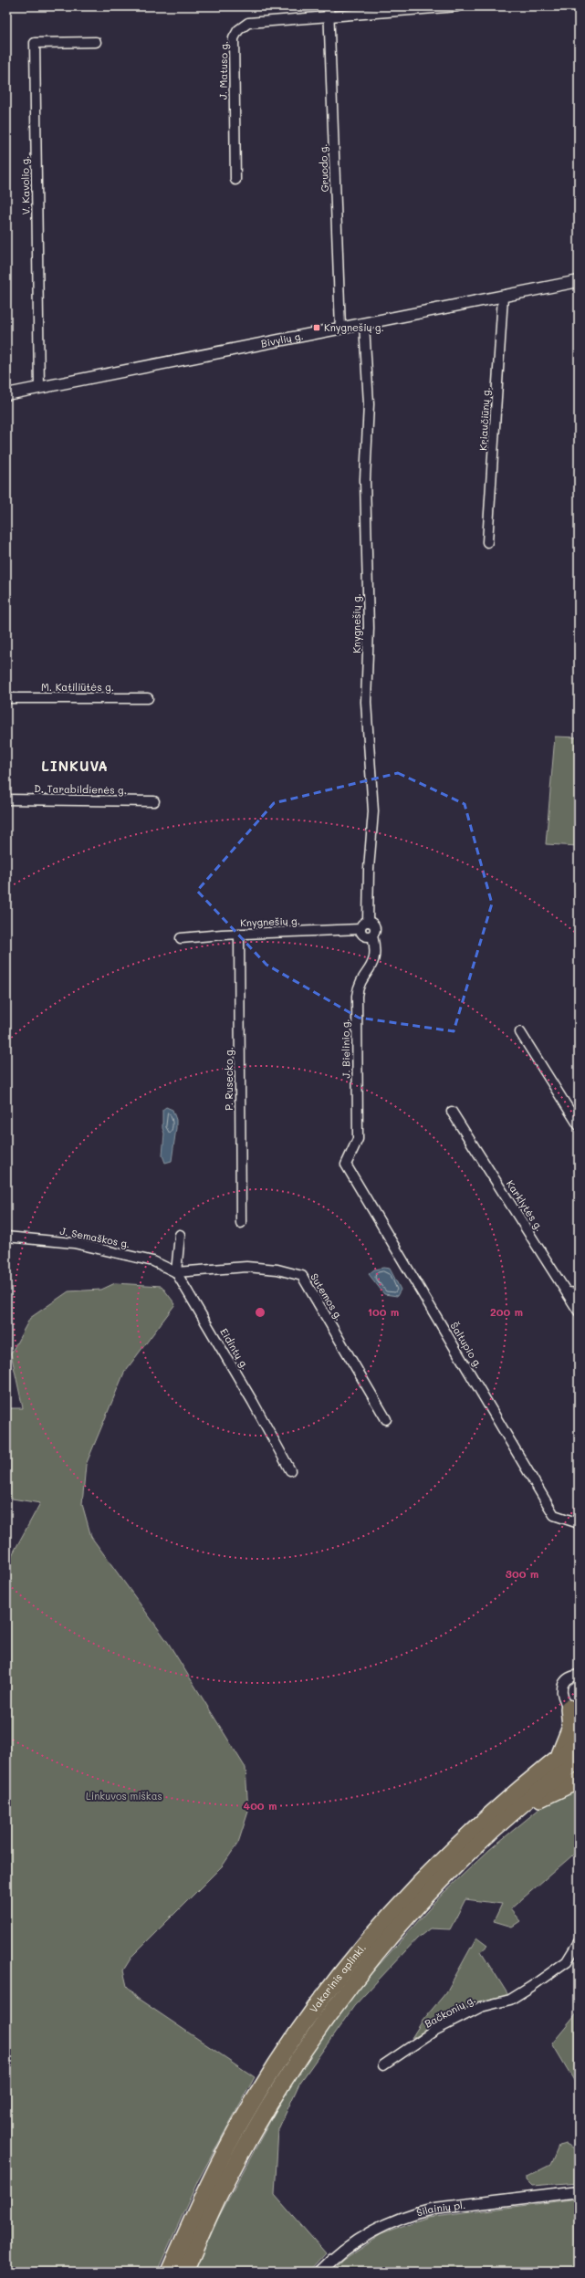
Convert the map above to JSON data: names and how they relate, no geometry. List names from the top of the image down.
{
  "streets": {
    "highway": ["Vakarinis aplinkl."],
    "street": [
      "J. Matuso g.",
      "Gruodo g.",
      "V. Kavolio g.",
      "Bivylių g.",
      "Kriaučiūnų g.",
      "Knygnešių g.",
      "M. Katiliūtės g.",
      "D. Tarabildienės g.",
      "J. Bielinio g.",
      "P. Rusecko g.",
      "Karklytės g.",
      "J. Semaškos g.",
      "Sutemos g.",
      "Šaltupio g.",
      "Eidintų g.",
      "Bačkonių g.",
      "Šilainių pl."
    ]
  },
  "crossings": [
    ["J. Matuso g.", "Gruodo g."],
    ["Gruodo g.", "Bivylių g."],
    ["V. Kavolio g.", "Bivylių g."],
    ["Bivylių g.", "Kriaučiūnų g."],
    ["Bivylių g.", "Knygnešių g."],
    ["Knygnešių g.", "J. Bielinio g."],
    ["Knygnešių g.", "P. Rusecko g."],
    ["J. Bielinio g.", "Šaltupio g."],
    ["J. Semaškos g.", "Sutemos g."],
    ["J. Semaškos g.", "Eidintų g."],
    ["Sutemos g.", "Eidintų g."]
  ],
  "districts": ["LINKUVA"],
  "parks": ["Linkuvos miškas"],
  "places": {
    "transit": ["Knygnešių g."]
  },
  "rings": [
    "100 m",
    "200 m",
    "300 m",
    "400 m"
  ]
}
